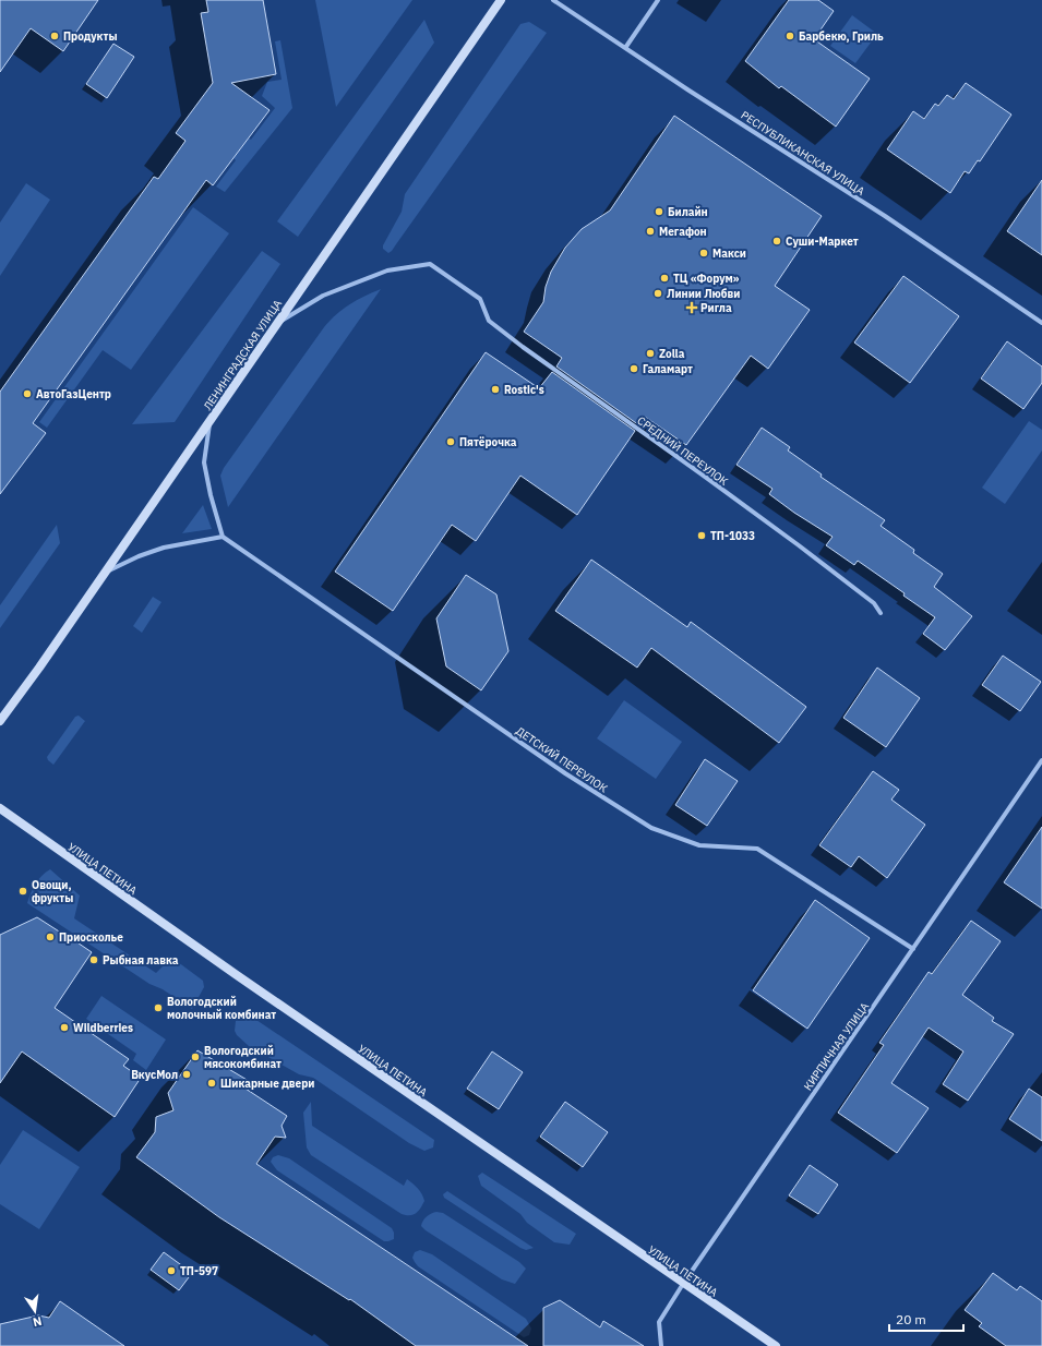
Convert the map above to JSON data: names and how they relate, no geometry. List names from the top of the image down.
{
  "streets": {
    "main road": ["ЛЕНИНГРАДСКАЯ УЛИЦА", "УЛИЦА ПЕТИНА"],
    "street": [
      "РЕСПУБЛИКАНСКАЯ УЛИЦА",
      "СРЕДНИЙ ПЕРЕУЛОК",
      "ДЕТСКИЙ ПЕРЕУЛОК",
      "КИРПИЧНАЯ УЛИЦА"
    ]
  },
  "crossings": [
    ["ЛЕНИНГРАДСКАЯ УЛИЦА", "СРЕДНИЙ ПЕРЕУЛОК"],
    ["ДЕТСКИЙ ПЕРЕУЛОК", "КИРПИЧНАЯ УЛИЦА"],
    ["УЛИЦА ПЕТИНА", "КИРПИЧНАЯ УЛИЦА"]
  ],
  "places": {
    "other": [
      "Продукты",
      "Барбекю, Гриль",
      "Билайн",
      "Мегафон",
      "Суши-Маркет",
      "Макси",
      "ТЦ «Форум»",
      "Линии Любви",
      "Zolla",
      "Галамарт",
      "Rostic's",
      "АвтоГазЦентр",
      "Пятёрочка",
      "ТП-1033",
      "Овощи, фрукты",
      "Приосколье",
      "Рыбная лавка",
      "Вологодский молочный комбинат",
      "Wildberries",
      "Вологодский мясокомбинат",
      "ВкусМол",
      "Шикарные двери",
      "ТП-597"
    ],
    "health": ["Ригла"]
  },
  "scale_bar": "20 m",
  "north": "bottom"
}
